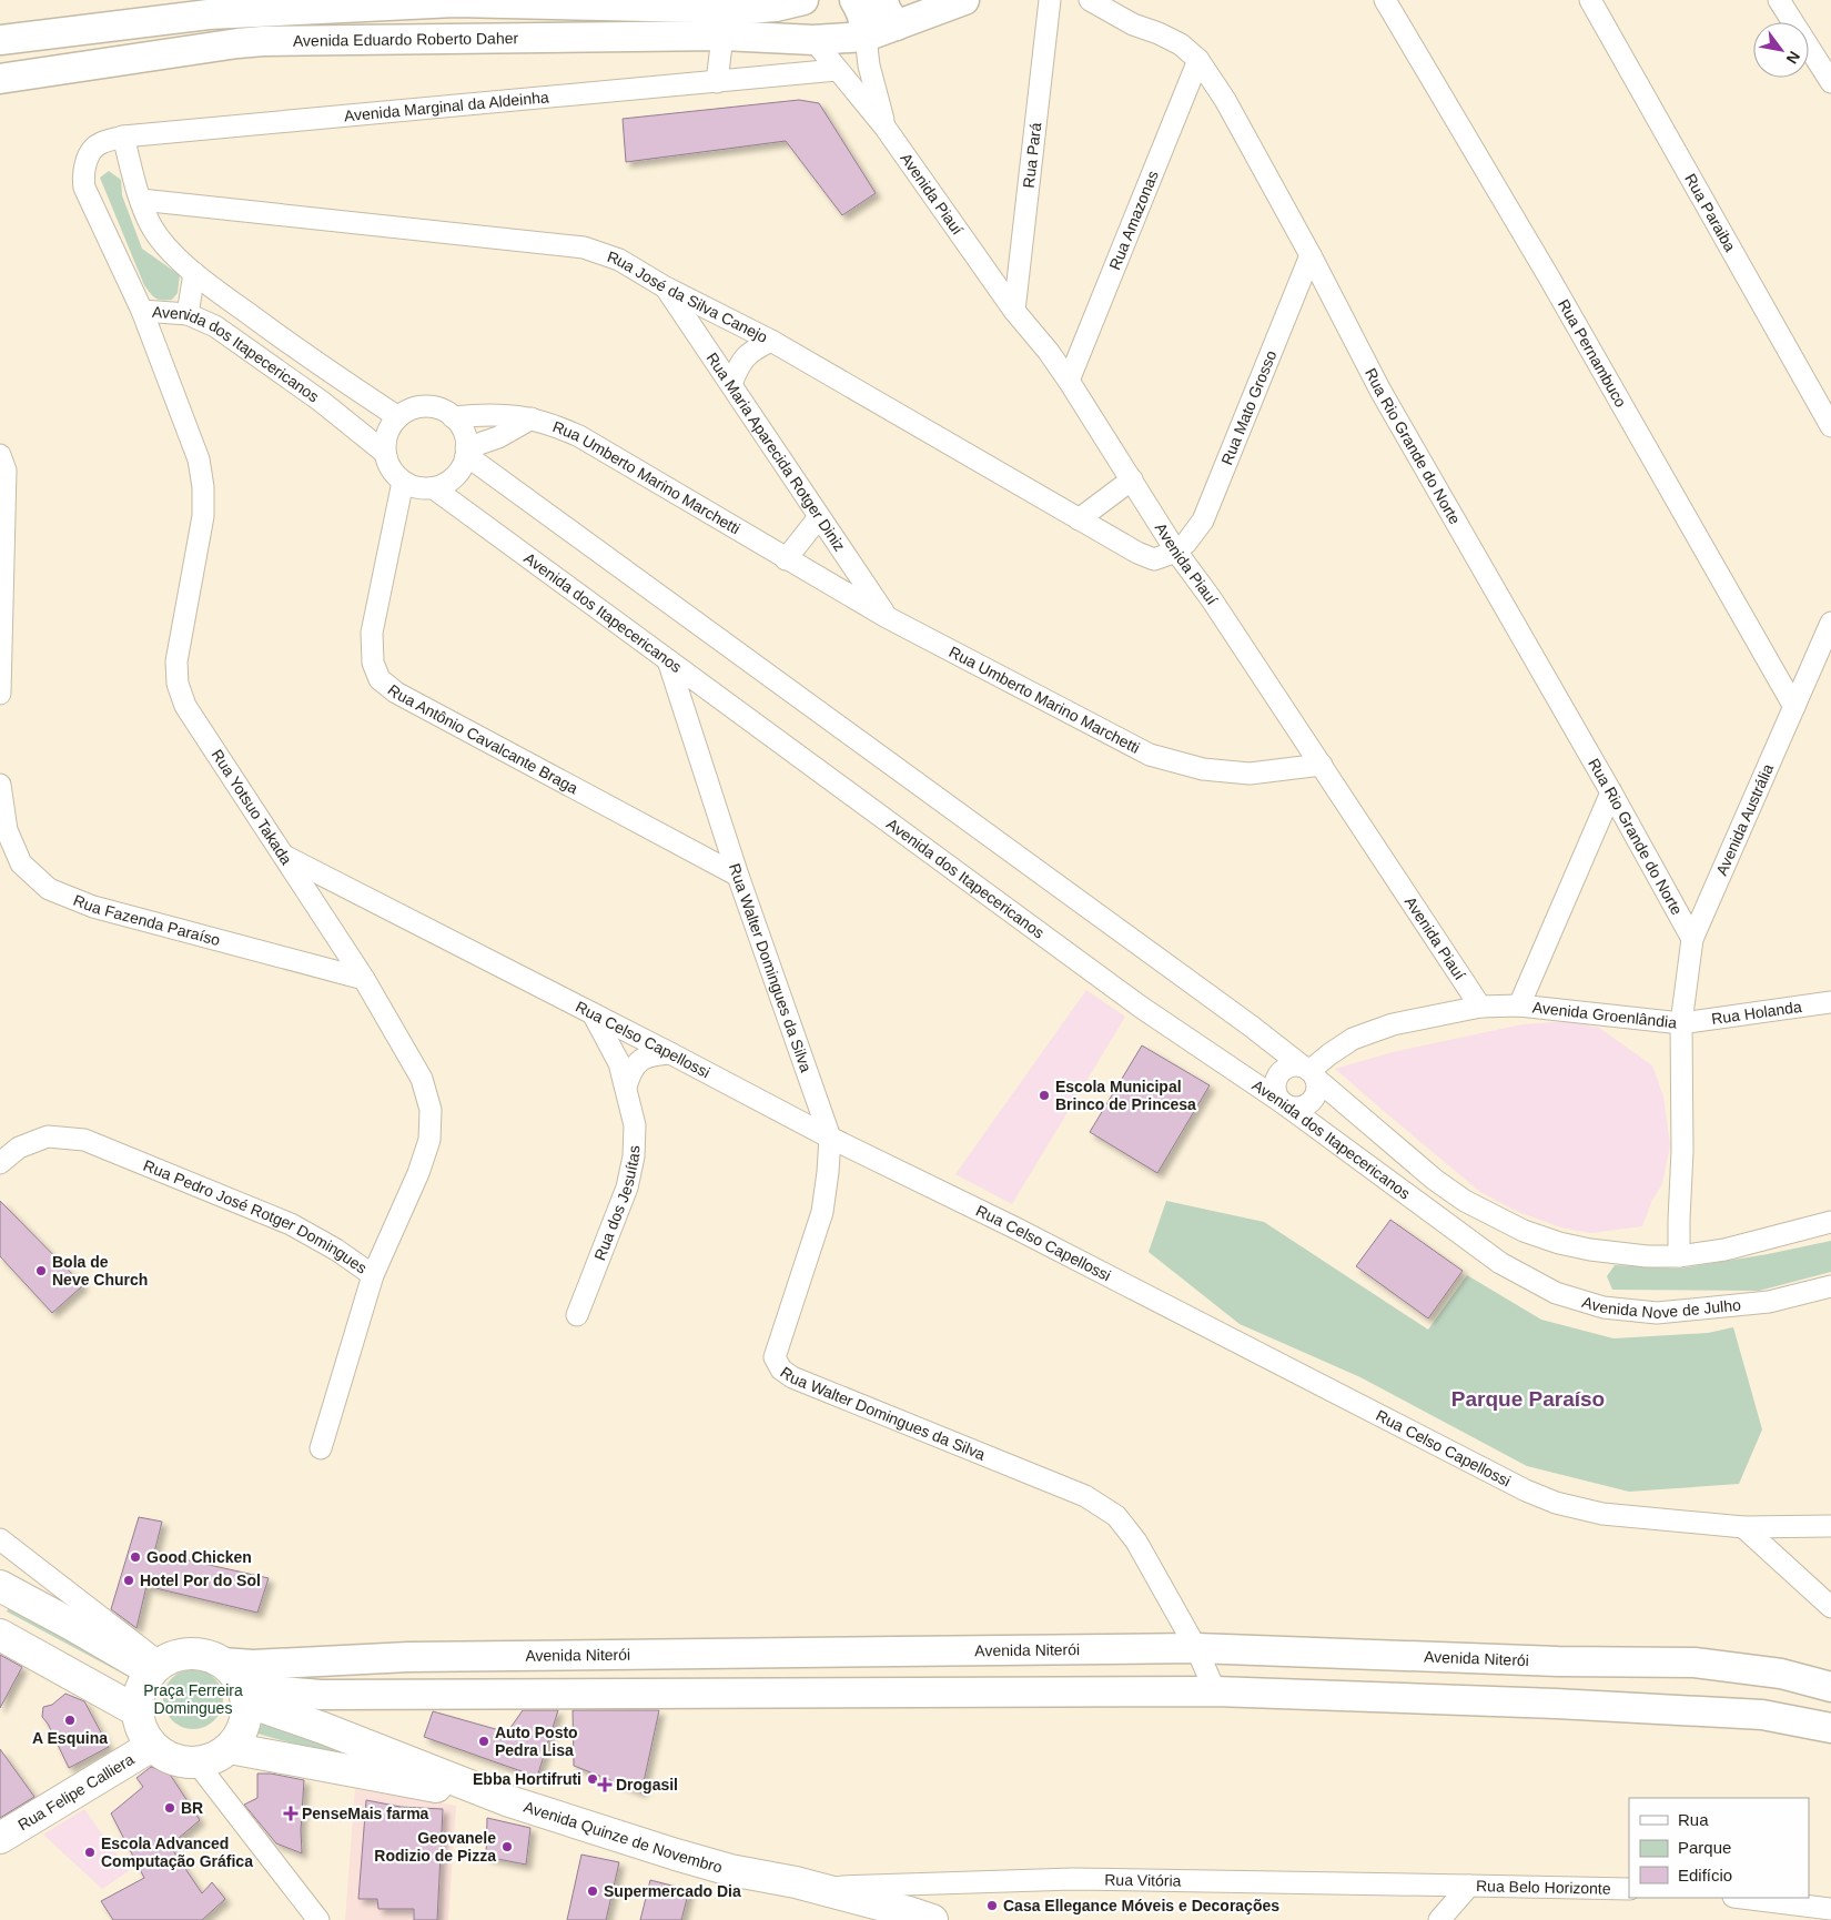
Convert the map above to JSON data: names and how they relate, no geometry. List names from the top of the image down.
{
  "streets": {
    "main road": [
      "Avenida Eduardo Roberto Daher",
      "Avenida Niterói",
      "Rua Felipe Calliera",
      "Avenida Quinze de Novembro"
    ],
    "street": [
      "Avenida Marginal da Aldeinha",
      "Rua Pará",
      "Avenida Piauí",
      "Rua Paraiba",
      "Rua Amazonas",
      "Rua José da Silva Canejo",
      "Rua Pernambuco",
      "Avenida dos Itapecericanos",
      "Rua Mato Grosso",
      "Rua Rio Grande do Norte",
      "Rua Maria Aparecida Rotger Diniz",
      "Rua Umberto Marino Marchetti",
      "Rua Antônio Cavalcante Braga",
      "Rua Yotsuo Takada",
      "Avenida Austrália",
      "Rua Fazenda Paraíso",
      "Rua Walter Domingues da Silva",
      "Rua Holanda",
      "Avenida Groenlândia",
      "Rua Celso Capellossi",
      "Rua dos Jesuítas",
      "Rua Pedro José Rotger Domingues",
      "Avenida Nove de Julho",
      "Rua Vitória",
      "Rua Belo Horizonte"
    ]
  },
  "crossings": [
    ["Avenida Eduardo Roberto Daher", "Avenida Piauí"],
    ["Avenida Marginal da Aldeinha", "Avenida Piauí"],
    ["Avenida Marginal da Aldeinha", "Avenida dos Itapecericanos"],
    ["Rua Pará", "Avenida Piauí"],
    ["Avenida Piauí", "Rua Amazonas"],
    ["Avenida Piauí", "Rua José da Silva Canejo"],
    ["Avenida Piauí", "Rua Mato Grosso"],
    ["Avenida Piauí", "Rua Umberto Marino Marchetti"],
    ["Avenida Piauí", "Avenida Groenlândia"],
    ["Rua Amazonas", "Rua Rio Grande do Norte"],
    ["Rua José da Silva Canejo", "Avenida dos Itapecericanos"],
    ["Rua José da Silva Canejo", "Rua Mato Grosso"],
    ["Rua José da Silva Canejo", "Rua Maria Aparecida Rotger Diniz"],
    ["Rua Pernambuco", "Avenida Austrália"],
    ["Avenida dos Itapecericanos", "Rua Umberto Marino Marchetti"],
    ["Avenida dos Itapecericanos", "Rua Antônio Cavalcante Braga"],
    ["Avenida dos Itapecericanos", "Rua Yotsuo Takada"],
    ["Avenida dos Itapecericanos", "Rua Walter Domingues da Silva"],
    ["Avenida dos Itapecericanos", "Avenida Groenlândia"],
    ["Avenida dos Itapecericanos", "Avenida Nove de Julho"],
    ["Rua Mato Grosso", "Rua Rio Grande do Norte"],
    ["Rua Rio Grande do Norte", "Avenida Austrália"],
    ["Rua Maria Aparecida Rotger Diniz", "Rua Umberto Marino Marchetti"],
    ["Rua Umberto Marino Marchetti", "Rua Antônio Cavalcante Braga"],
    ["Rua Antônio Cavalcante Braga", "Rua Walter Domingues da Silva"],
    ["Rua Yotsuo Takada", "Rua Fazenda Paraíso"],
    ["Rua Yotsuo Takada", "Rua Celso Capellossi"],
    ["Rua Yotsuo Takada", "Rua Pedro José Rotger Domingues"],
    ["Avenida Austrália", "Rua Holanda"],
    ["Avenida Austrália", "Avenida Groenlândia"],
    ["Rua Walter Domingues da Silva", "Rua Celso Capellossi"],
    ["Rua Walter Domingues da Silva", "Avenida Niterói"],
    ["Rua Holanda", "Avenida Groenlândia"],
    ["Rua Celso Capellossi", "Rua dos Jesuítas"],
    ["Avenida Niterói", "Rua Felipe Calliera"],
    ["Avenida Niterói", "Avenida Quinze de Novembro"],
    ["Rua Felipe Calliera", "Avenida Quinze de Novembro"],
    ["Avenida Quinze de Novembro", "Rua Vitória"],
    ["Rua Vitória", "Rua Belo Horizonte"]
  ],
  "districts": ["Parque Paraíso"],
  "parks": ["Praça Ferreira Domingues"],
  "places": {
    "other": [
      "Escola Municipal Brinco de Princesa",
      "Bola de Neve Church",
      "Good Chicken",
      "Hotel Por do Sol",
      "A Esquina",
      "Auto Posto Pedra Lisa",
      "Ebba Hortifruti",
      "BR",
      "Geovanele Rodizio de Pizza",
      "Escola Advanced Computação Gráfica",
      "Supermercado Dia",
      "Casa Ellegance Móveis e Decorações"
    ],
    "health": ["Drogasil", "PenseMais farma"]
  },
  "legend": ["Rua", "Parque", "Edifício"],
  "north": "bottom right"
}
